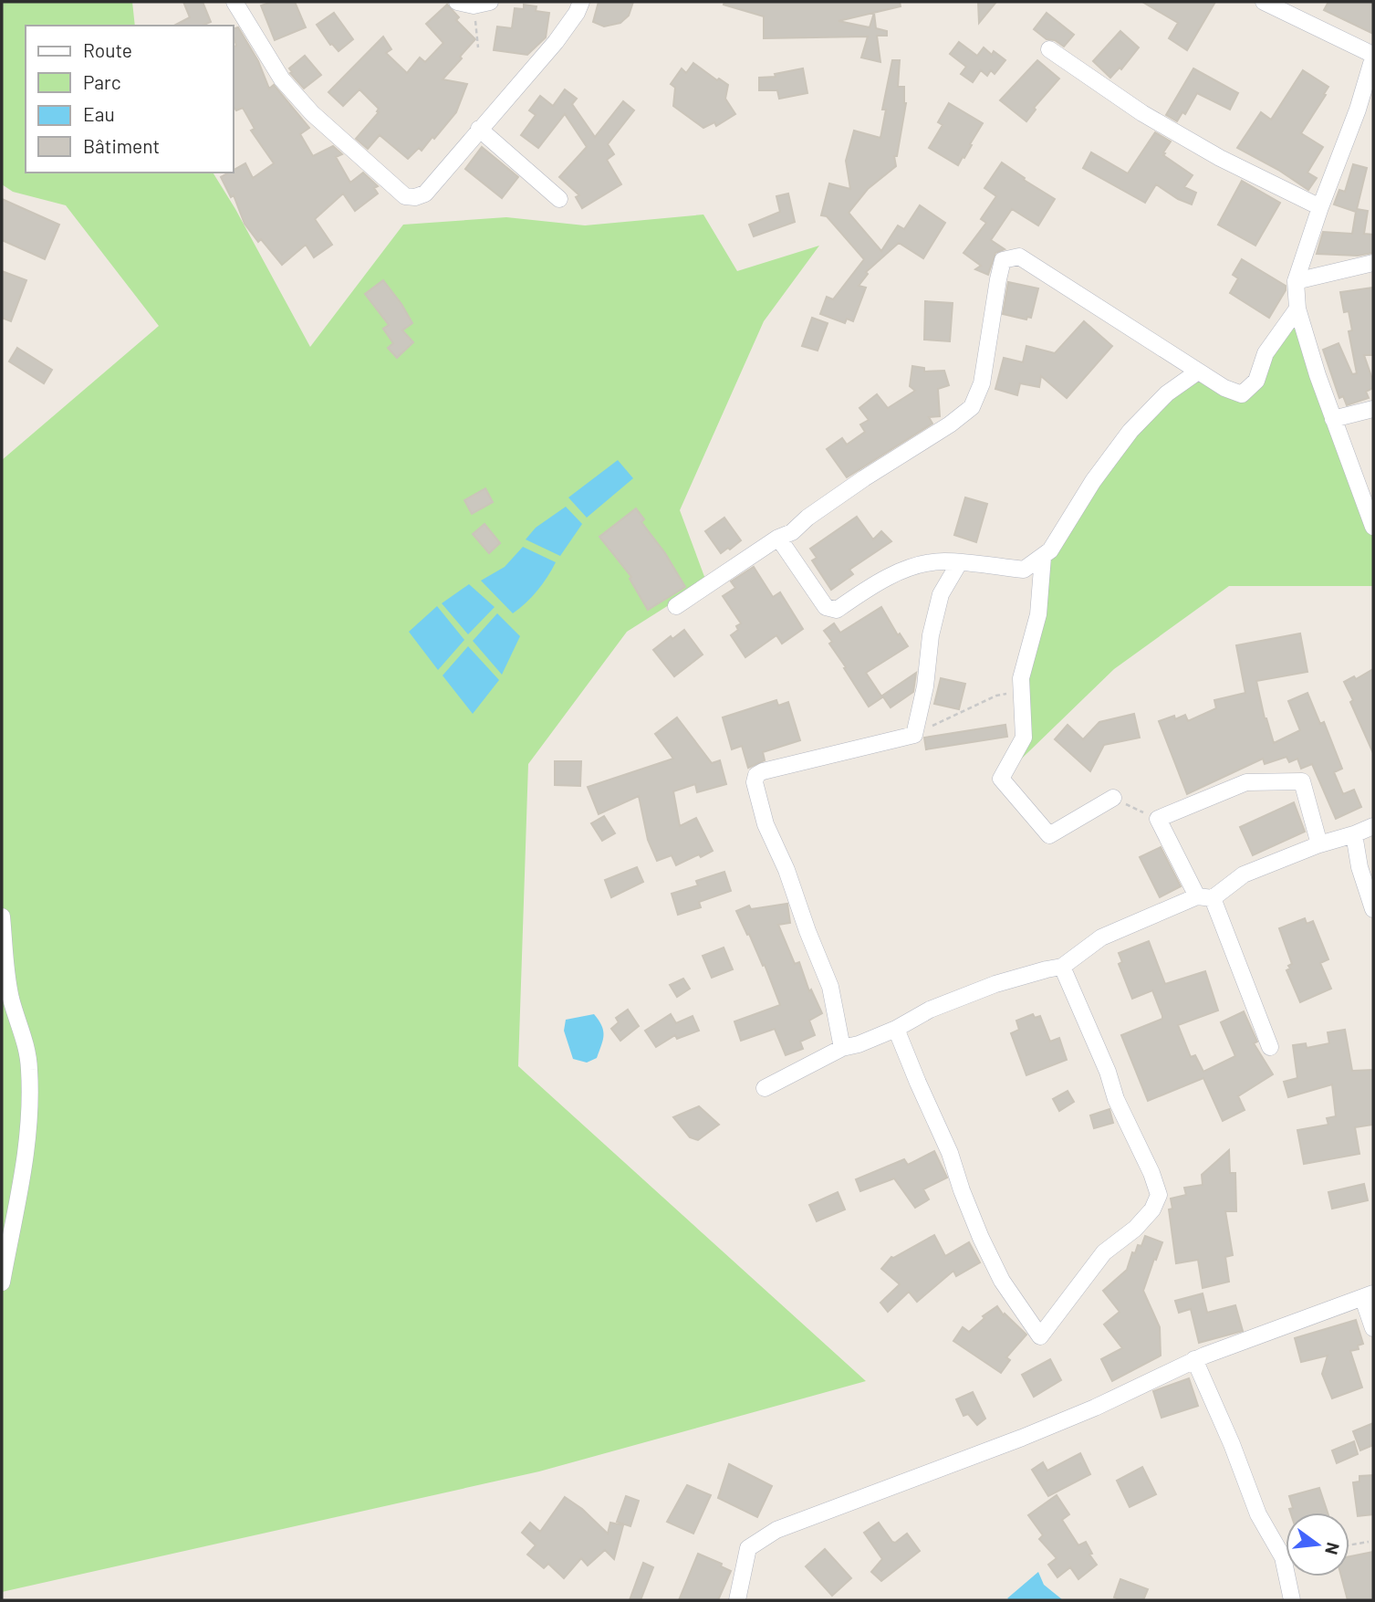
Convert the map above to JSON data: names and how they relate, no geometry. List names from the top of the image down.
{
  "legend": [
    "Route",
    "Parc",
    "Eau",
    "Bâtiment"
  ],
  "north": "right"
}
